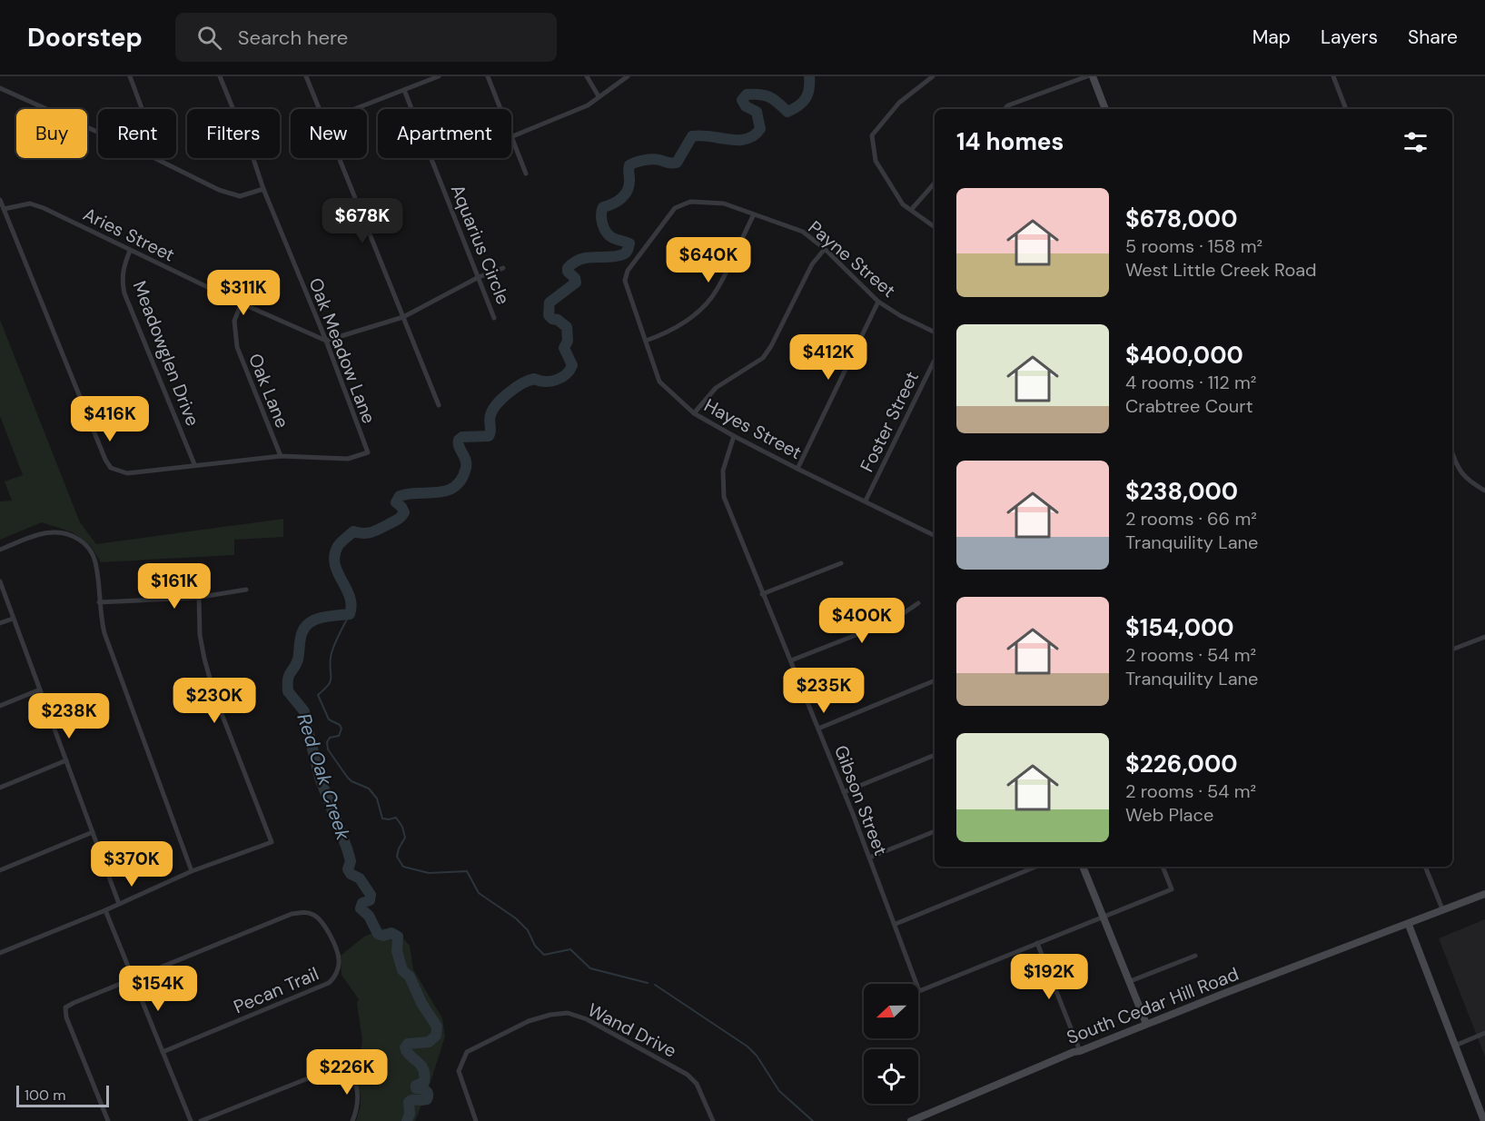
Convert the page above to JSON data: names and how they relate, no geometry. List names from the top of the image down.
{
  "streets": {
    "street": [
      "Aries Street",
      "Aquarius Circle",
      "Payne Street",
      "Oak Meadow Lane",
      "Meadowglen Drive",
      "Oak Lane",
      "Foster Street",
      "Hayes Street",
      "Gibson Street",
      "Pecan Trail",
      "South Cedar Hill Road",
      "Wand Drive"
    ]
  },
  "crossings": [
    ["Aries Street", "Oak Meadow Lane"],
    ["Aries Street", "Meadowglen Drive"],
    ["Aries Street", "Oak Lane"],
    ["Payne Street", "Hayes Street"],
    ["Oak Meadow Lane", "Oak Lane"],
    ["Foster Street", "Hayes Street"],
    ["Hayes Street", "Gibson Street"]
  ],
  "water": ["Red Oak Creek"],
  "scale_bar": "100 m",
  "north": "left",
  "page": {
    "header": "Doorstep",
    "search": "Search here",
    "nav": ["Map", "Layers", "Share"],
    "chip": [
      "Buy",
      "Rent",
      "Filters",
      "New",
      "Apartment"
    ],
    "heading": "14 homes",
    "list": [
      {
        "name": "$678,000",
        "note": "5 rooms · 158 m² · West Little Creek Road"
      },
      {
        "name": "$400,000",
        "note": "4 rooms · 112 m² · Crabtree Court"
      },
      {
        "name": "$238,000",
        "note": "2 rooms · 66 m² · Tranquility Lane"
      },
      {
        "name": "$154,000",
        "note": "2 rooms · 54 m² · Tranquility Lane"
      },
      {
        "name": "$226,000",
        "note": "2 rooms · 54 m² · Web Place"
      }
    ],
    "price": [
      "$678K",
      "$640K",
      "$311K",
      "$412K",
      "$416K",
      "$161K",
      "$400K",
      "$235K",
      "$230K",
      "$238K",
      "$370K",
      "$192K",
      "$154K",
      "$226K"
    ],
    "scale": "100 m"
  }
}
